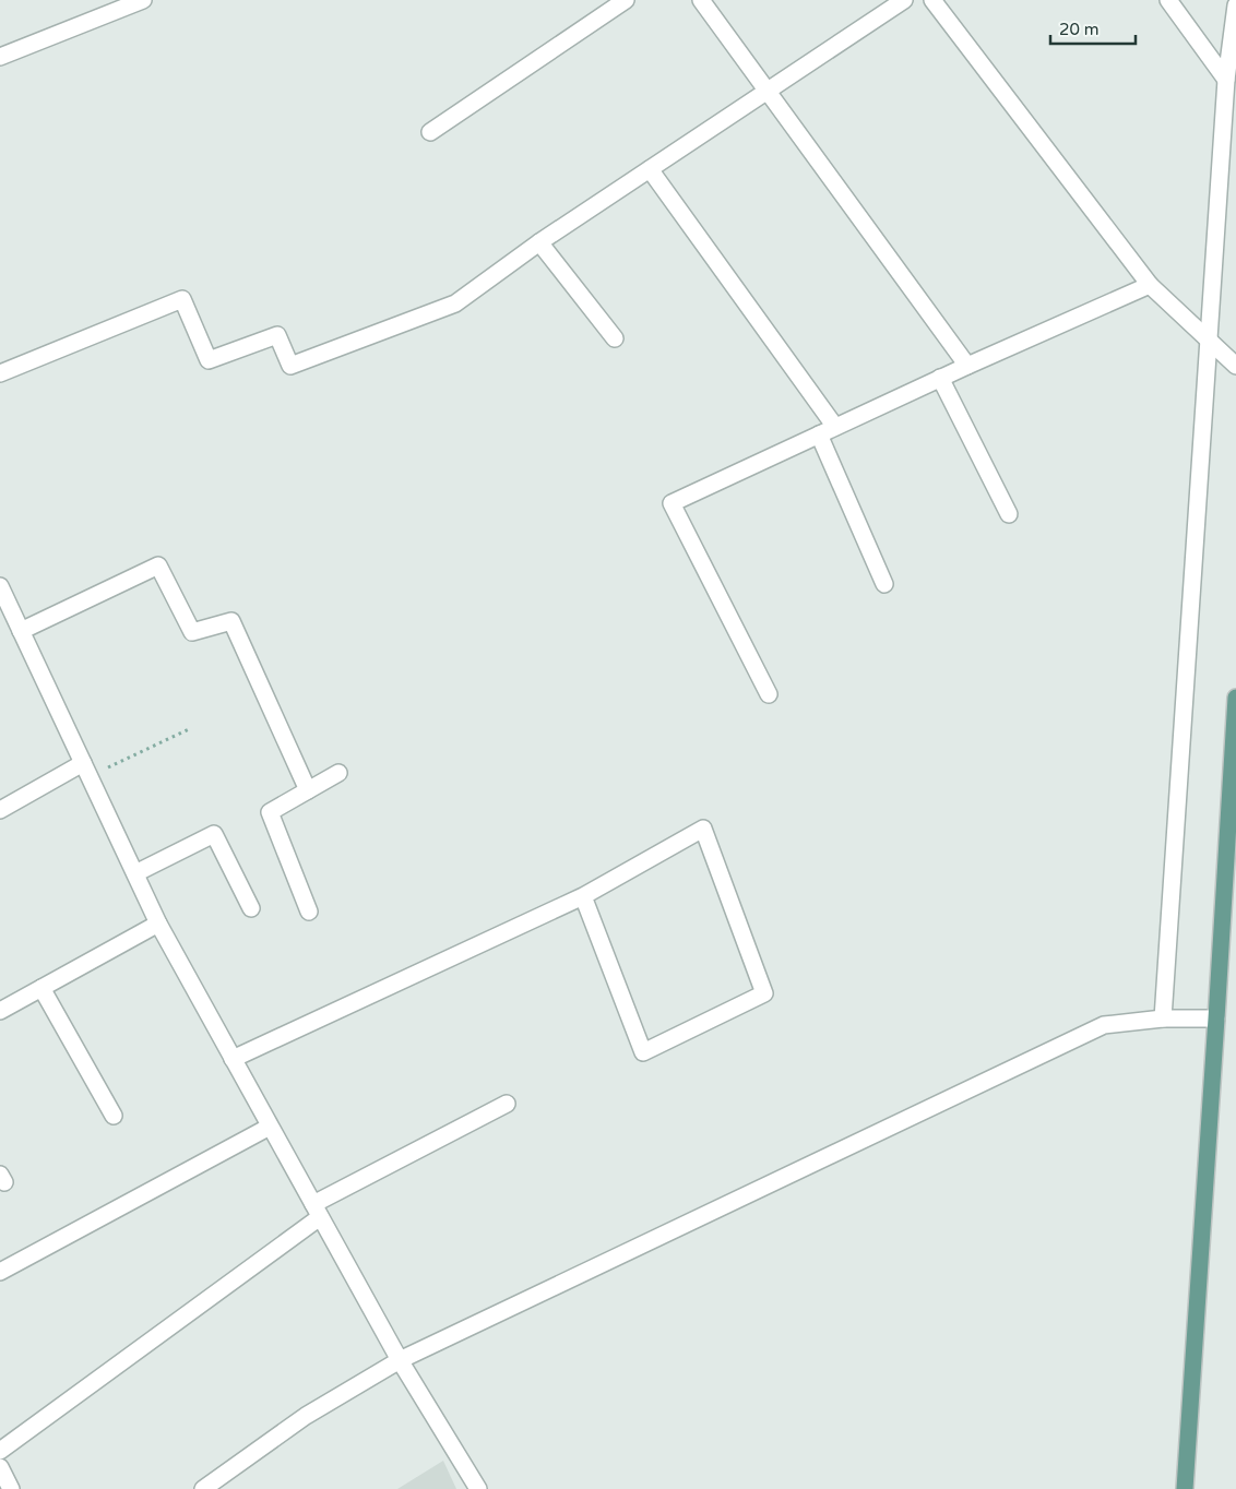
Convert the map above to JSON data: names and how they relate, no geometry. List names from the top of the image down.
{
  "scale_bar": "20 m"
}
